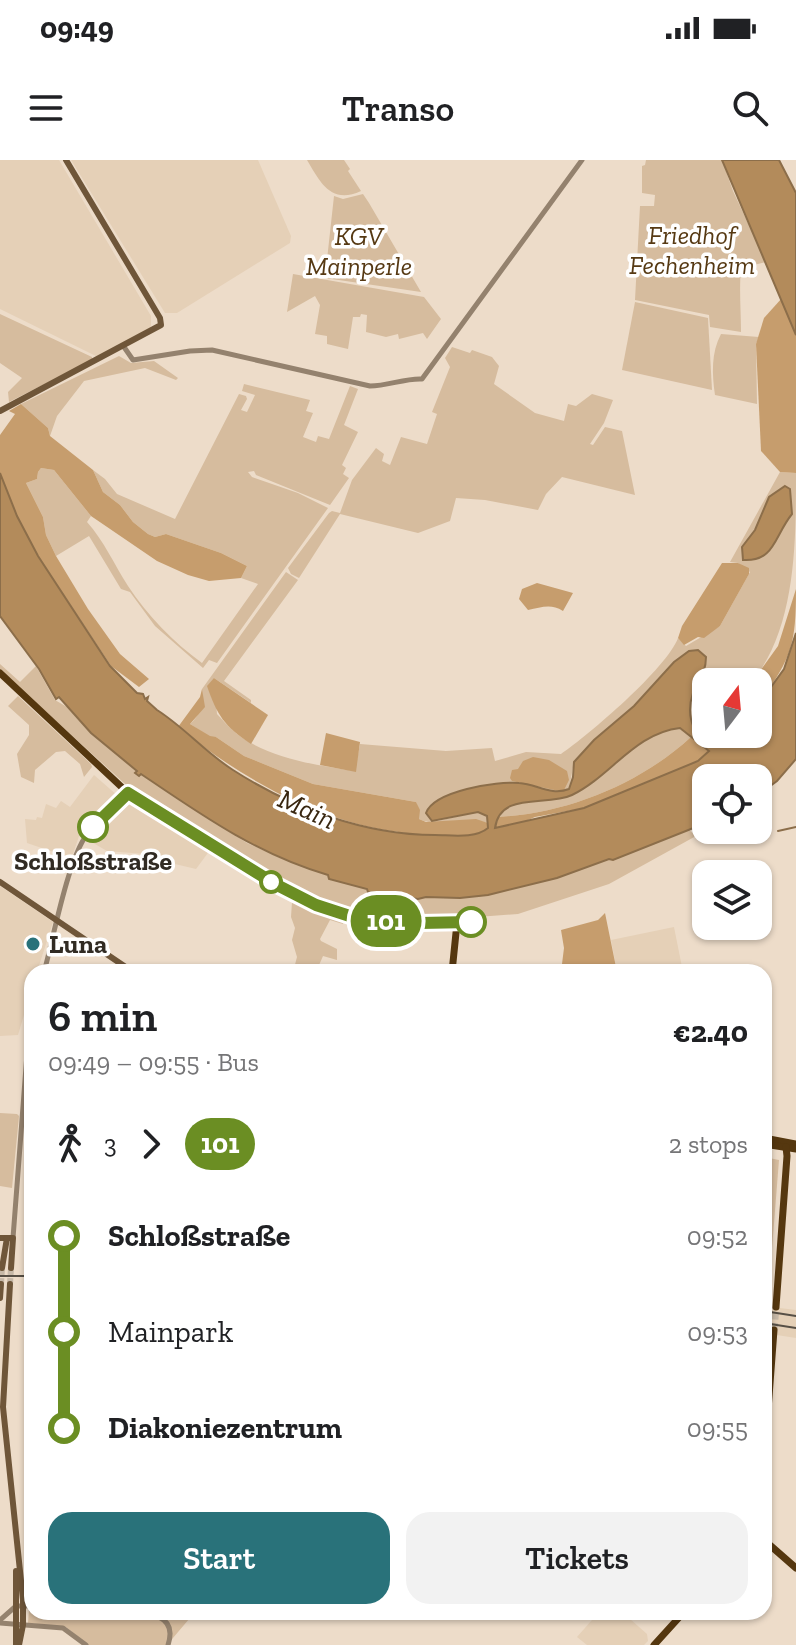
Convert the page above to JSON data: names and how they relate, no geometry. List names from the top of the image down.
{
  "water": ["Main"],
  "parks": ["Friedhof Fechenheim", "KGV Mainperle"],
  "places": ["Schloßstraße", "Luna"],
  "lines": ["bus line 101"],
  "north": "top",
  "page": {
    "status": "09:49",
    "header": "Transo",
    "on_map": "101",
    "heading": ["6 min", "09:49 – 09:55 · Bus", "€2.40"],
    "legs": ["3", "101", "2 stops"],
    "list": [
      {
        "name": "Schloßstraße",
        "value": "09:52"
      },
      {
        "name": "Mainpark",
        "value": "09:53"
      },
      {
        "name": "Diakoniezentrum",
        "value": "09:55"
      }
    ],
    "buttons": ["Start", "Tickets"]
  }
}
